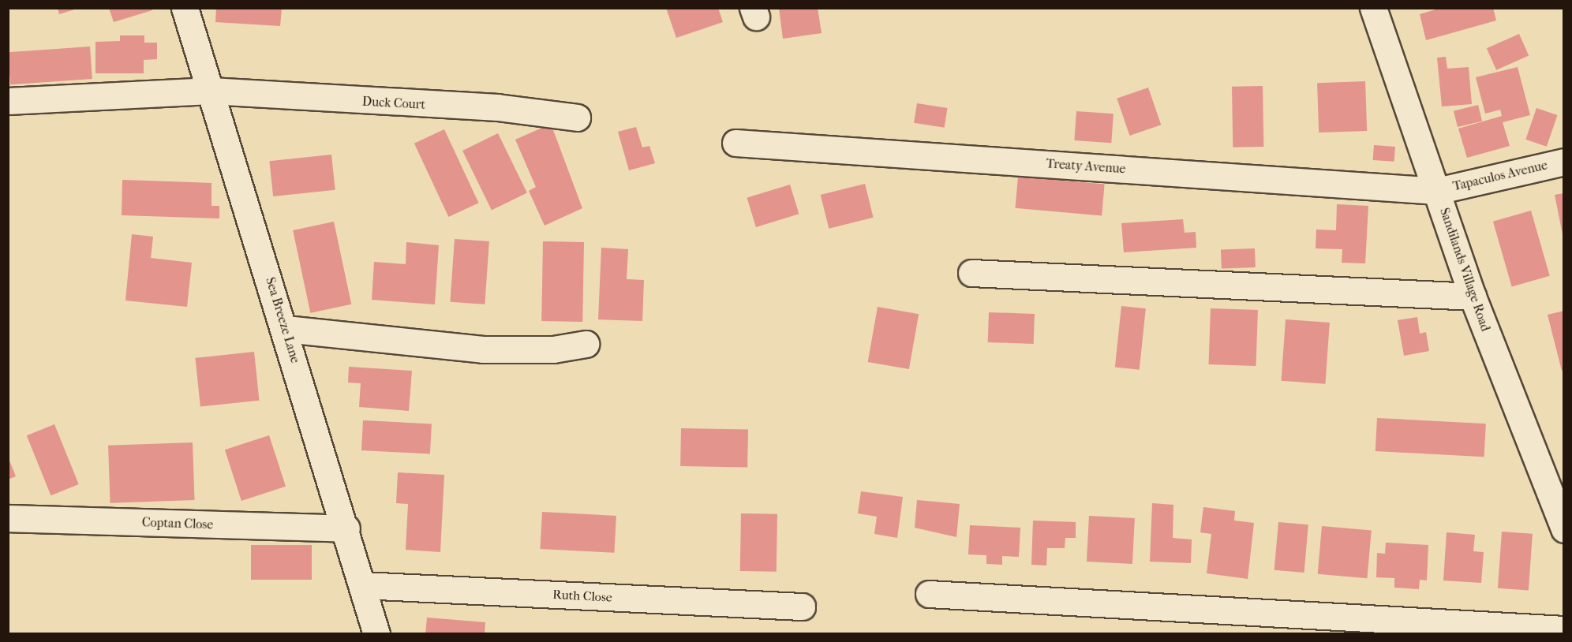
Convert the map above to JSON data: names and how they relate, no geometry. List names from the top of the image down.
{
  "streets": {
    "street": [
      "Duck Court",
      "Treaty Avenue",
      "Tapaculos Avenue",
      "Sandilands Village Road",
      "Sea Breeze Lane",
      "Coptan Close",
      "Ruth Close"
    ]
  },
  "crossings": [
    ["Duck Court", "Sea Breeze Lane"],
    ["Treaty Avenue", "Tapaculos Avenue"],
    ["Treaty Avenue", "Sandilands Village Road"],
    ["Tapaculos Avenue", "Sandilands Village Road"],
    ["Sea Breeze Lane", "Coptan Close"],
    ["Sea Breeze Lane", "Ruth Close"]
  ]
}
